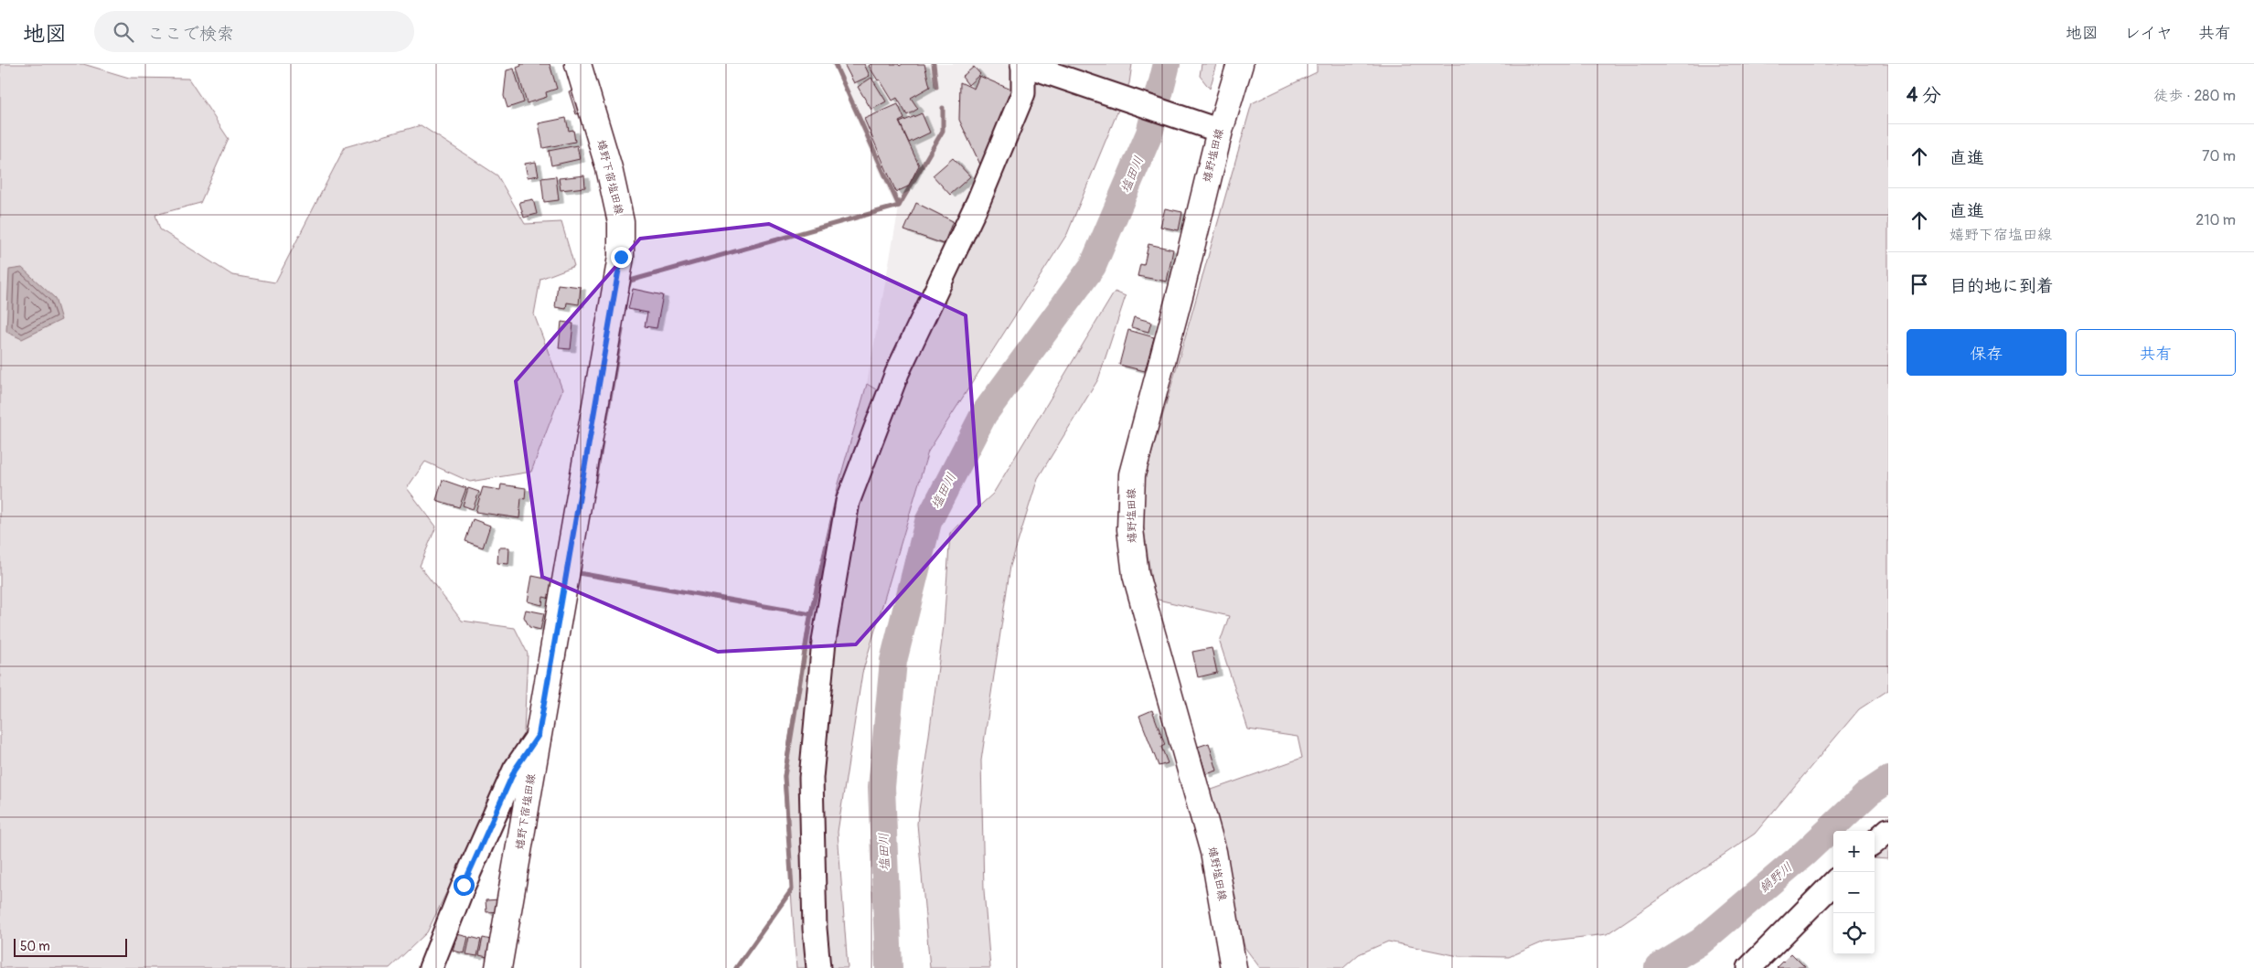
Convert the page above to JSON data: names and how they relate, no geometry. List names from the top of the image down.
{
  "streets": {
    "main road": ["嬉野塩田線", "嬉野下宿塩田線"]
  },
  "water": ["塩田川", "鍋野川"],
  "scale_bar": "50 m",
  "page": {
    "header": "地図",
    "search": "ここで検索",
    "nav": ["地図", "レイヤ", "共有"],
    "heading": ["4 分", "徒歩 · 280 m"],
    "list": [
      ["直進", "70 m"],
      ["直進", "嬉野下宿塩田線", "210 m"],
      "目的地に到着"
    ],
    "buttons": ["保存", "共有"],
    "map_buttons": ["+", "−"],
    "scale": "50 m"
  }
}
